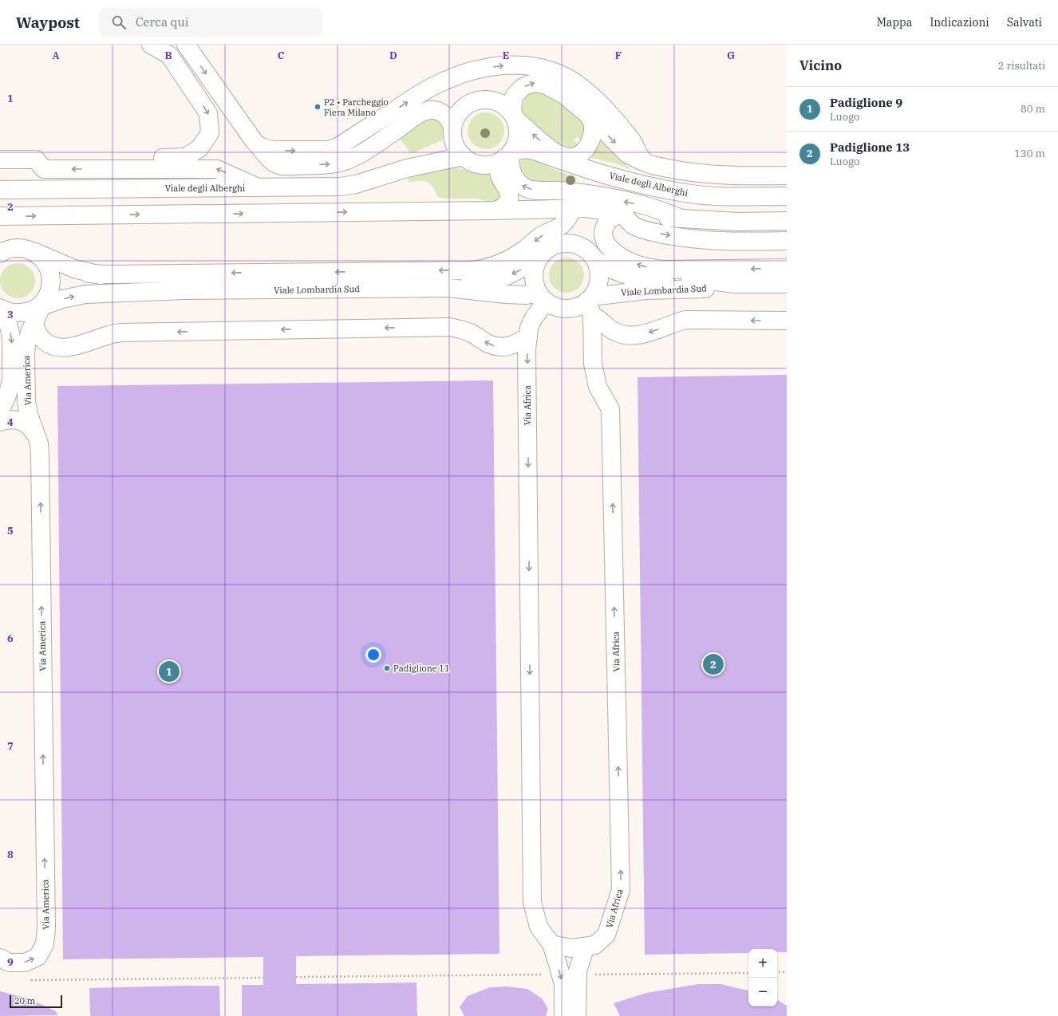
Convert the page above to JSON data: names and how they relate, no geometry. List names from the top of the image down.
{
  "streets": {
    "street": [
      "Viale degli Alberghi",
      "Viale Lombardia Sud",
      "Via America",
      "Via Africa"
    ]
  },
  "crossings": [
    ["Viale Lombardia Sud", "Via America"],
    ["Viale Lombardia Sud", "Via Africa"]
  ],
  "one_way": ["Via America"],
  "places": ["P2 • Parcheggio Fiera Milano", "Padiglione 11"],
  "scale_bar": "20 m",
  "page": {
    "header": "Waypost",
    "search": "Cerca qui",
    "nav": ["Mappa", "Indicazioni", "Salvati"],
    "heading": ["Vicino", "2 risultati"],
    "list": [
      {
        "mark": "1",
        "name": "Padiglione 9",
        "note": "Luogo",
        "value": "80 m"
      },
      {
        "mark": "2",
        "name": "Padiglione 13",
        "note": "Luogo",
        "value": "130 m"
      }
    ],
    "pins": ["2", "1"],
    "map_buttons": ["+", "−"],
    "scale": "20 m"
  },
  "grid": {
    "columns": [
      "A",
      "B",
      "C",
      "D",
      "E",
      "F",
      "G"
    ],
    "rows": [
      "1",
      "2",
      "3",
      "4",
      "5",
      "6",
      "7",
      "8",
      "9"
    ]
  }
}
